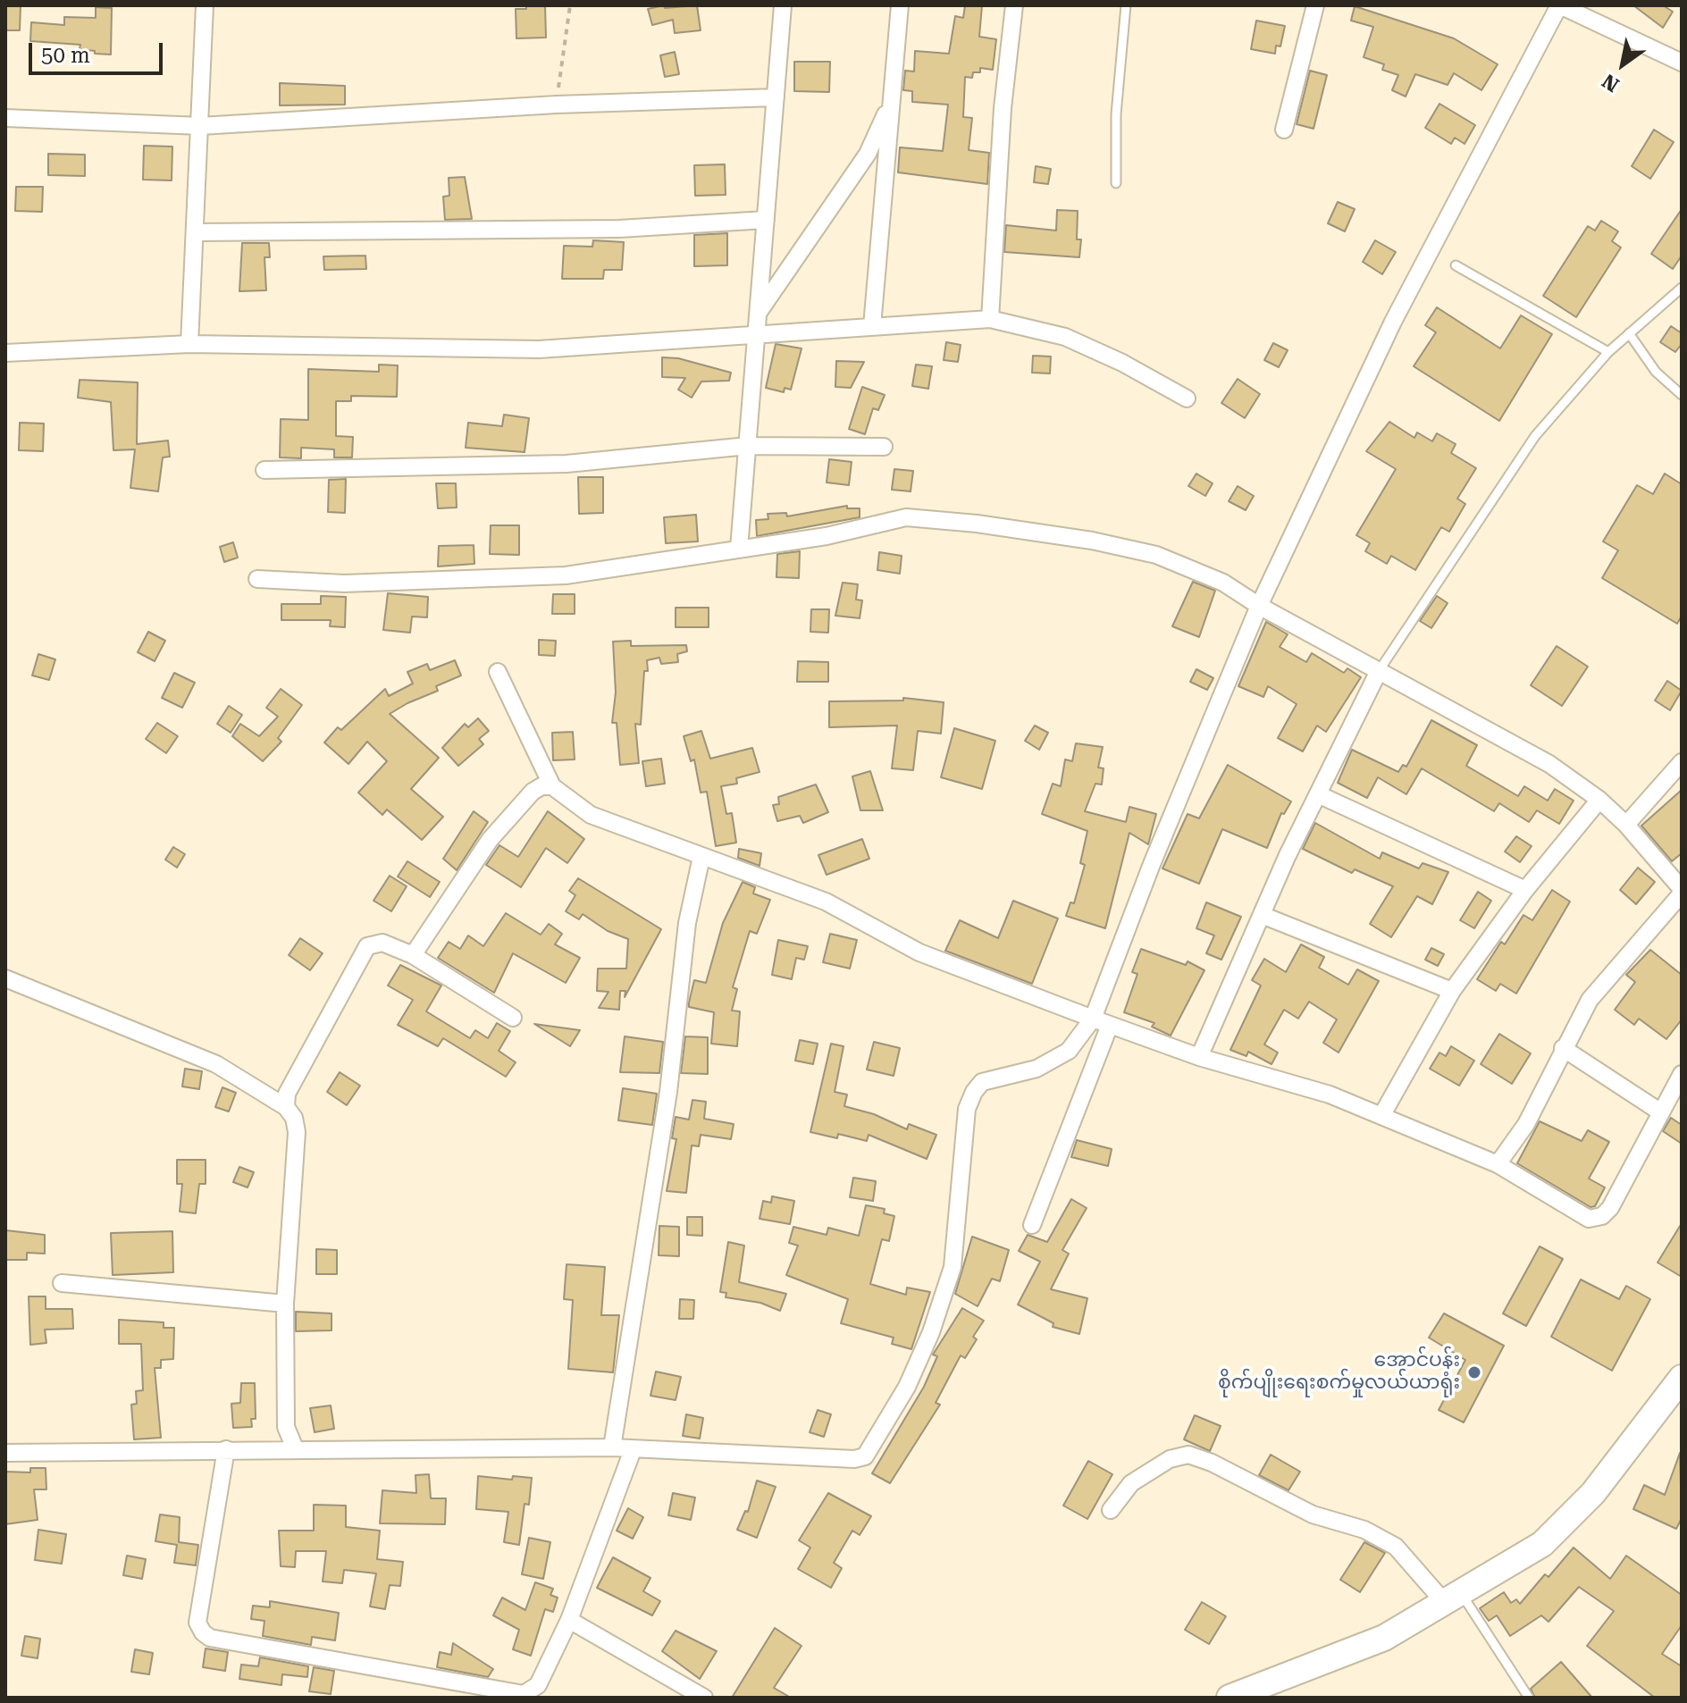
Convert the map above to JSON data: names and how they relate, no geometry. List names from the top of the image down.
{
  "places": ["အောင်ပန်း စိုက်ပျိုးရေးစက်မှုလယ်ယာရုံး"],
  "scale_bar": "50 m",
  "north": "bottom left"
}
